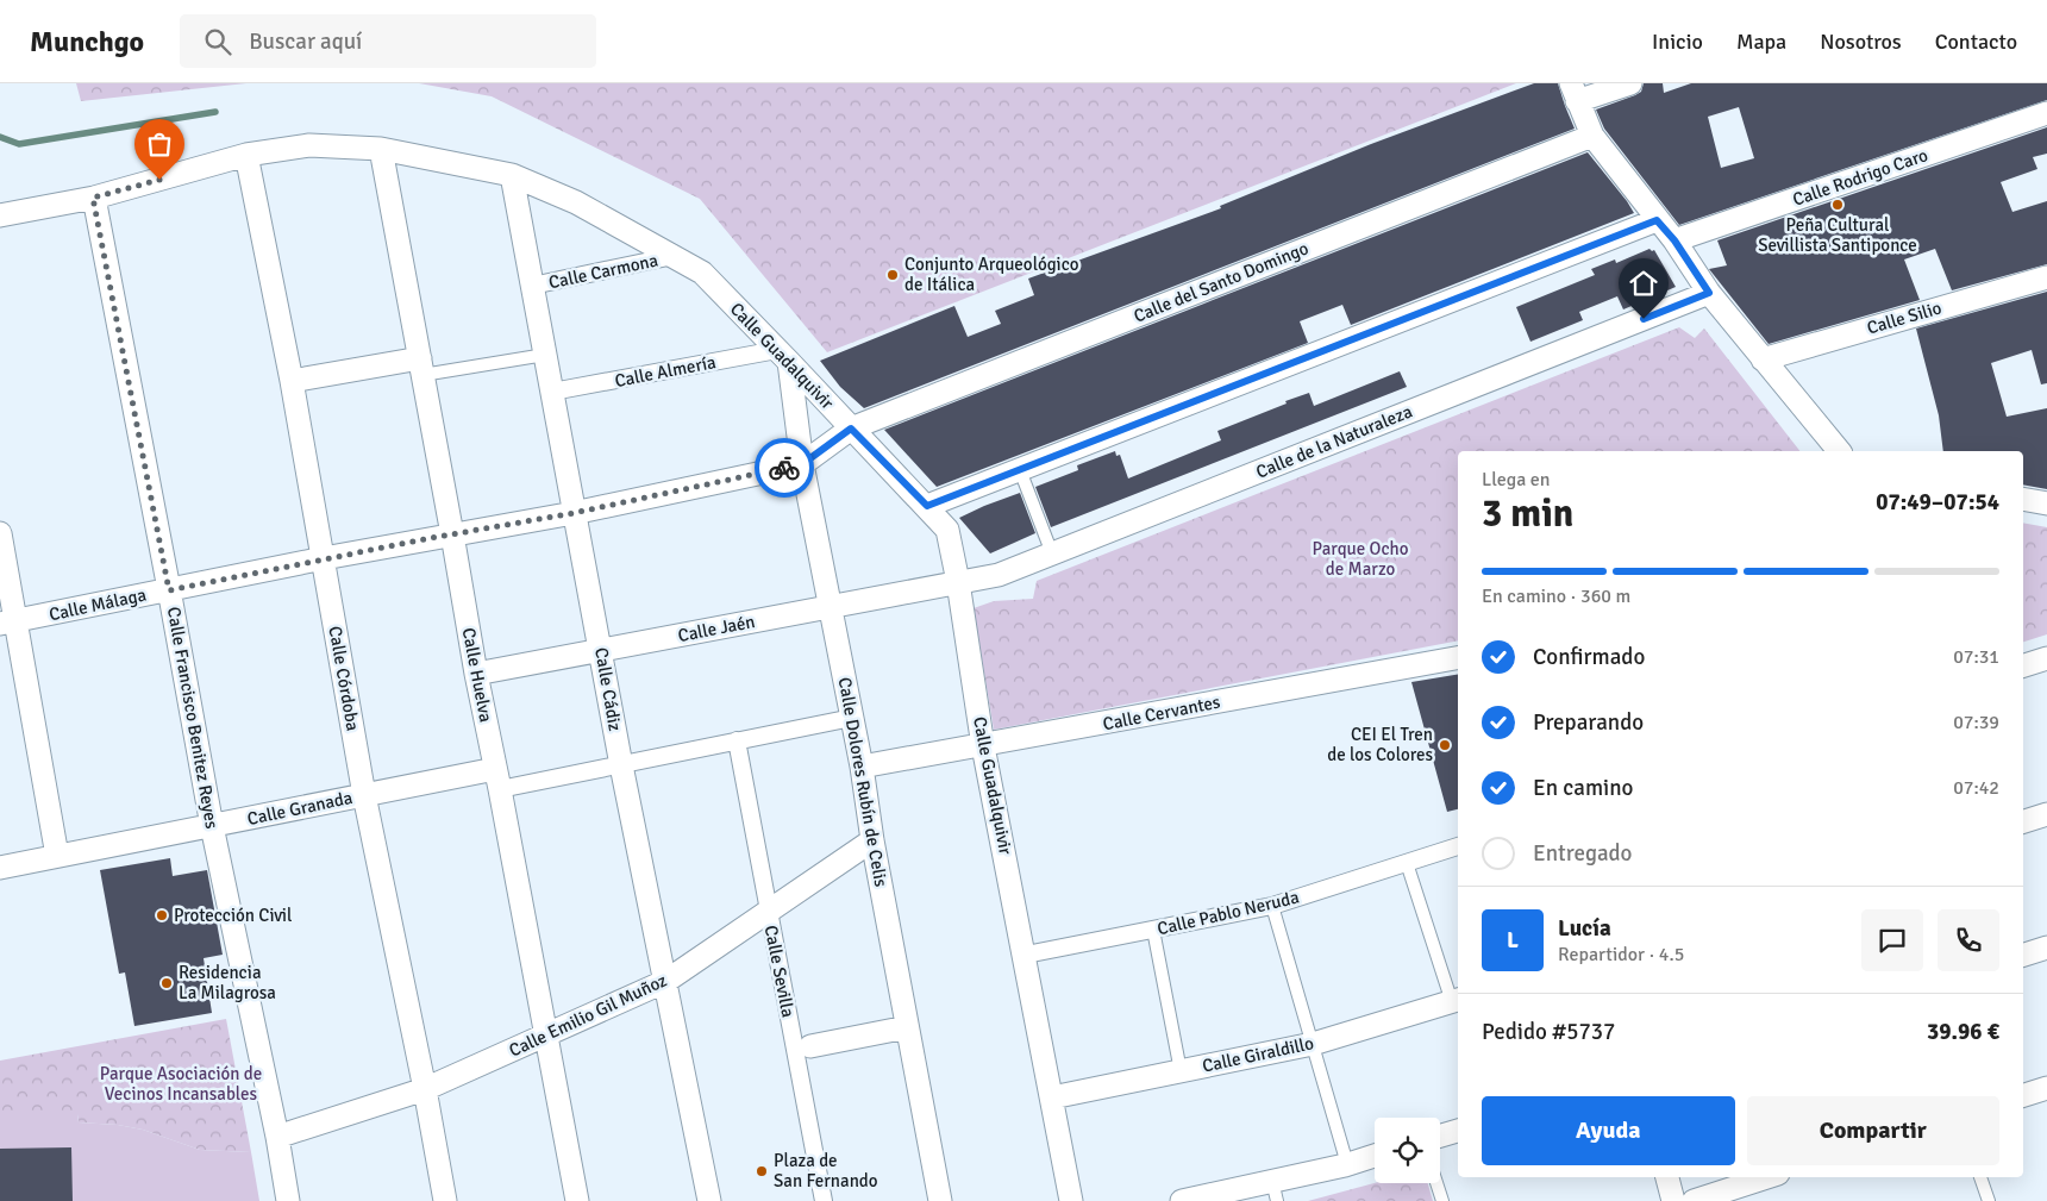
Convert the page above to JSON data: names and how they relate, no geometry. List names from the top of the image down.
{
  "streets": {
    "street": [
      "Calle Rodrigo Caro",
      "Calle Carmona",
      "Calle del Santo Domingo",
      "Calle Silio",
      "Calle Guadalquivir",
      "Calle Almería",
      "Calle de la Naturaleza",
      "Calle Málaga",
      "Calle Jaén",
      "Calle Huelva",
      "Calle Córdoba",
      "Calle Cádiz",
      "Calle Cervantes",
      "Calle Francisco Benitez Reyes",
      "Calle Dolores Rubín de Celis",
      "Calle Granada",
      "Calle Pablo Neruda",
      "Calle Sevilla",
      "Calle Emilio Gil Muñoz",
      "Calle Giraldillo"
    ]
  },
  "crossings": [
    ["Calle Carmona", "Calle Guadalquivir"],
    ["Calle Carmona", "Calle Cádiz"],
    ["Calle del Santo Domingo", "Calle Guadalquivir"],
    ["Calle del Santo Domingo", "Calle Málaga"],
    ["Calle Guadalquivir", "Calle Almería"],
    ["Calle Guadalquivir", "Calle de la Naturaleza"],
    ["Calle Guadalquivir", "Calle Málaga"],
    ["Calle Guadalquivir", "Calle Jaén"],
    ["Calle Guadalquivir", "Calle Huelva"],
    ["Calle Guadalquivir", "Calle Córdoba"],
    ["Calle Guadalquivir", "Calle Cádiz"],
    ["Calle Guadalquivir", "Calle Cervantes"],
    ["Calle Guadalquivir", "Calle Francisco Benitez Reyes"],
    ["Calle Guadalquivir", "Calle Dolores Rubín de Celis"],
    ["Calle Guadalquivir", "Calle Pablo Neruda"],
    ["Calle Guadalquivir", "Calle Giraldillo"],
    ["Calle Almería", "Calle Cádiz"],
    ["Calle Almería", "Calle Dolores Rubín de Celis"],
    ["Calle de la Naturaleza", "Calle Jaén"],
    ["Calle Málaga", "Calle Huelva"],
    ["Calle Málaga", "Calle Córdoba"],
    ["Calle Málaga", "Calle Cádiz"],
    ["Calle Málaga", "Calle Francisco Benitez Reyes"],
    ["Calle Málaga", "Calle Dolores Rubín de Celis"],
    ["Calle Jaén", "Calle Huelva"],
    ["Calle Jaén", "Calle Cádiz"],
    ["Calle Jaén", "Calle Dolores Rubín de Celis"],
    ["Calle Huelva", "Calle Granada"],
    ["Calle Huelva", "Calle Emilio Gil Muñoz"],
    ["Calle Córdoba", "Calle Granada"],
    ["Calle Córdoba", "Calle Emilio Gil Muñoz"],
    ["Calle Cádiz", "Calle Granada"],
    ["Calle Cádiz", "Calle Emilio Gil Muñoz"],
    ["Calle Cervantes", "Calle Dolores Rubín de Celis"],
    ["Calle Francisco Benitez Reyes", "Calle Granada"],
    ["Calle Francisco Benitez Reyes", "Calle Emilio Gil Muñoz"],
    ["Calle Dolores Rubín de Celis", "Calle Granada"],
    ["Calle Dolores Rubín de Celis", "Calle Emilio Gil Muñoz"],
    ["Calle Granada", "Calle Sevilla"],
    ["Calle Sevilla", "Calle Emilio Gil Muñoz"]
  ],
  "parks": ["Parque Ocho de Marzo", "Parque Asociación de Vecinos Incansables"],
  "places": [
    "Peña Cultural Sevillista Santiponce",
    "Conjunto Arqueológico de Itálica",
    "CEI El Tren de los Colores",
    "Protección Civil",
    "Residencia La Milagrosa",
    "Plaza de San Fernando"
  ],
  "page": {
    "header": "Munchgo",
    "search": "Buscar aquí",
    "nav": [
      "Inicio",
      "Mapa",
      "Nosotros",
      "Contacto"
    ],
    "heading": ["3 min", "Llega en", "07:49–07:54"],
    "panel": [
      "Lucía",
      "Repartidor · 4.5",
      "Pedido #5737",
      "39.96 €"
    ],
    "bar": "En camino · 360 m",
    "list": [
      ["Confirmado", "07:31"],
      ["Preparando", "07:39"],
      ["En camino", "07:42"],
      "Entregado"
    ],
    "round": "L",
    "buttons": ["Ayuda", "Compartir"]
  }
}
